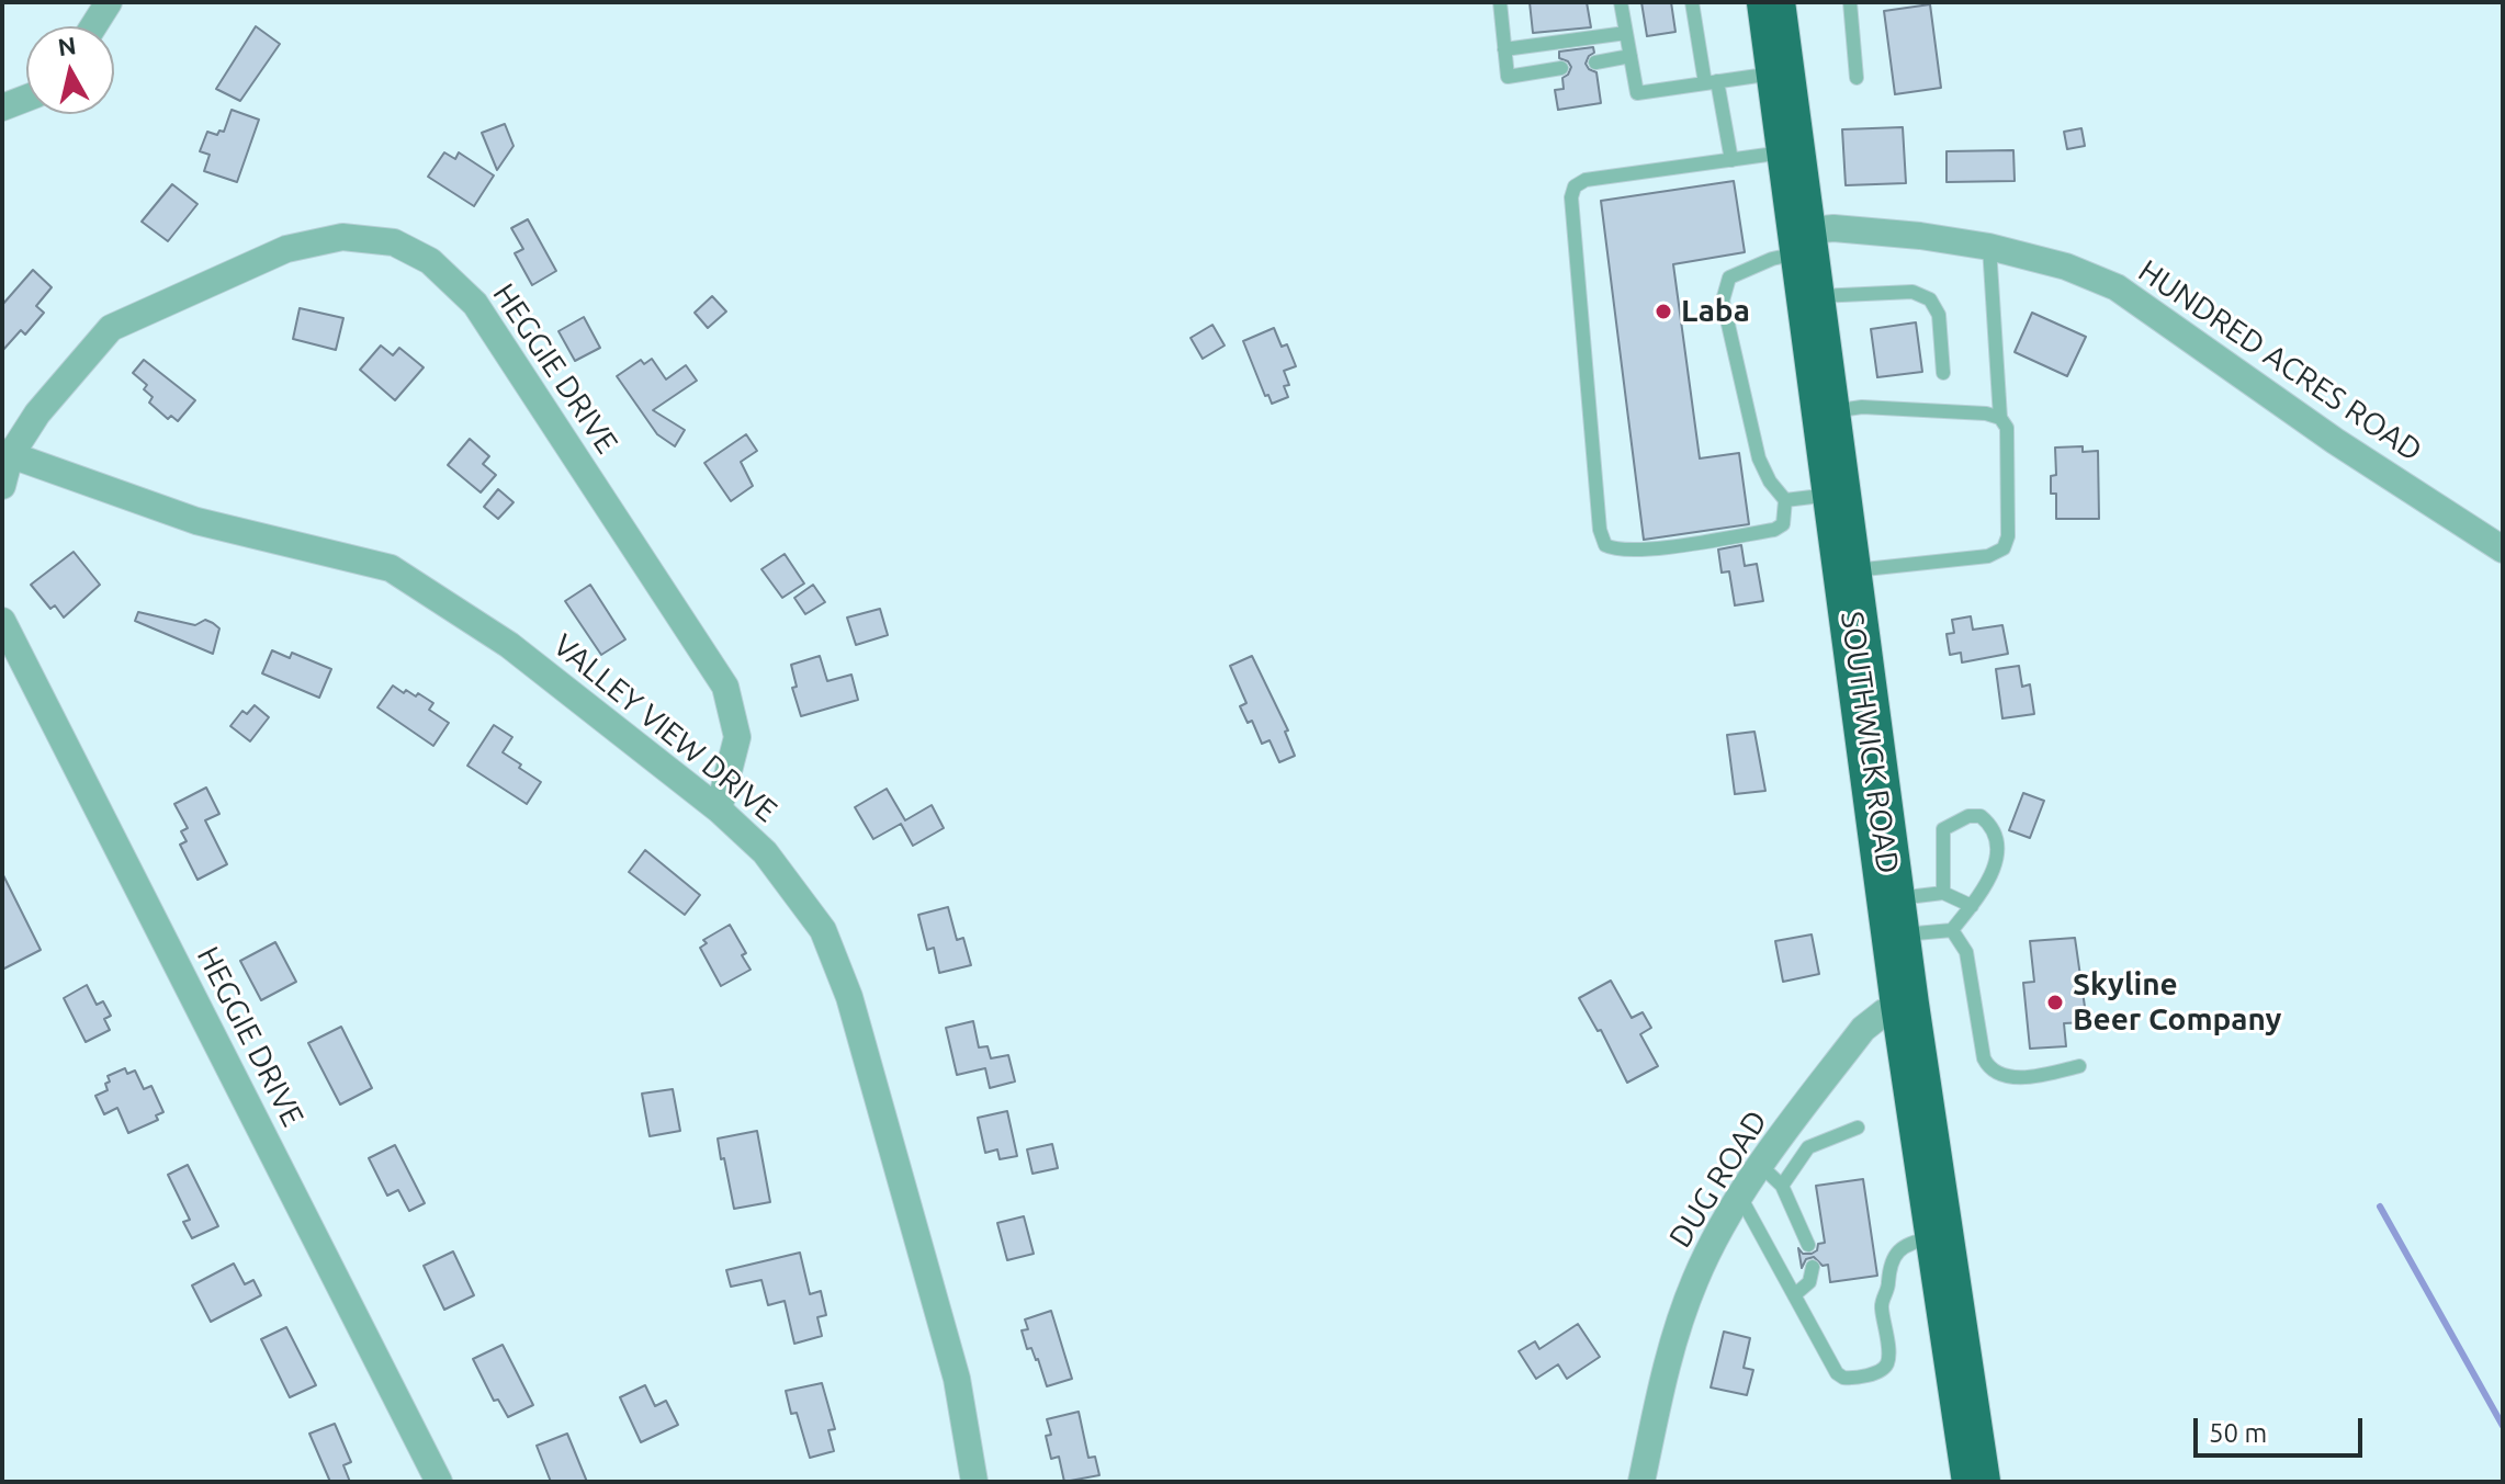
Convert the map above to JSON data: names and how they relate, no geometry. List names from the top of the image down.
{
  "streets": {
    "highway": ["SOUTHWICK ROAD"],
    "street": [
      "HUNDRED ACRES ROAD",
      "HEGGIE DRIVE",
      "VALLEY VIEW DRIVE",
      "DUG ROAD"
    ]
  },
  "crossings": [
    ["HUNDRED ACRES ROAD", "SOUTHWICK ROAD"],
    ["HEGGIE DRIVE", "VALLEY VIEW DRIVE"],
    ["SOUTHWICK ROAD", "DUG ROAD"]
  ],
  "places": ["Laba", "Skyline Beer Company"],
  "scale_bar": "50 m",
  "north": "top"
}
